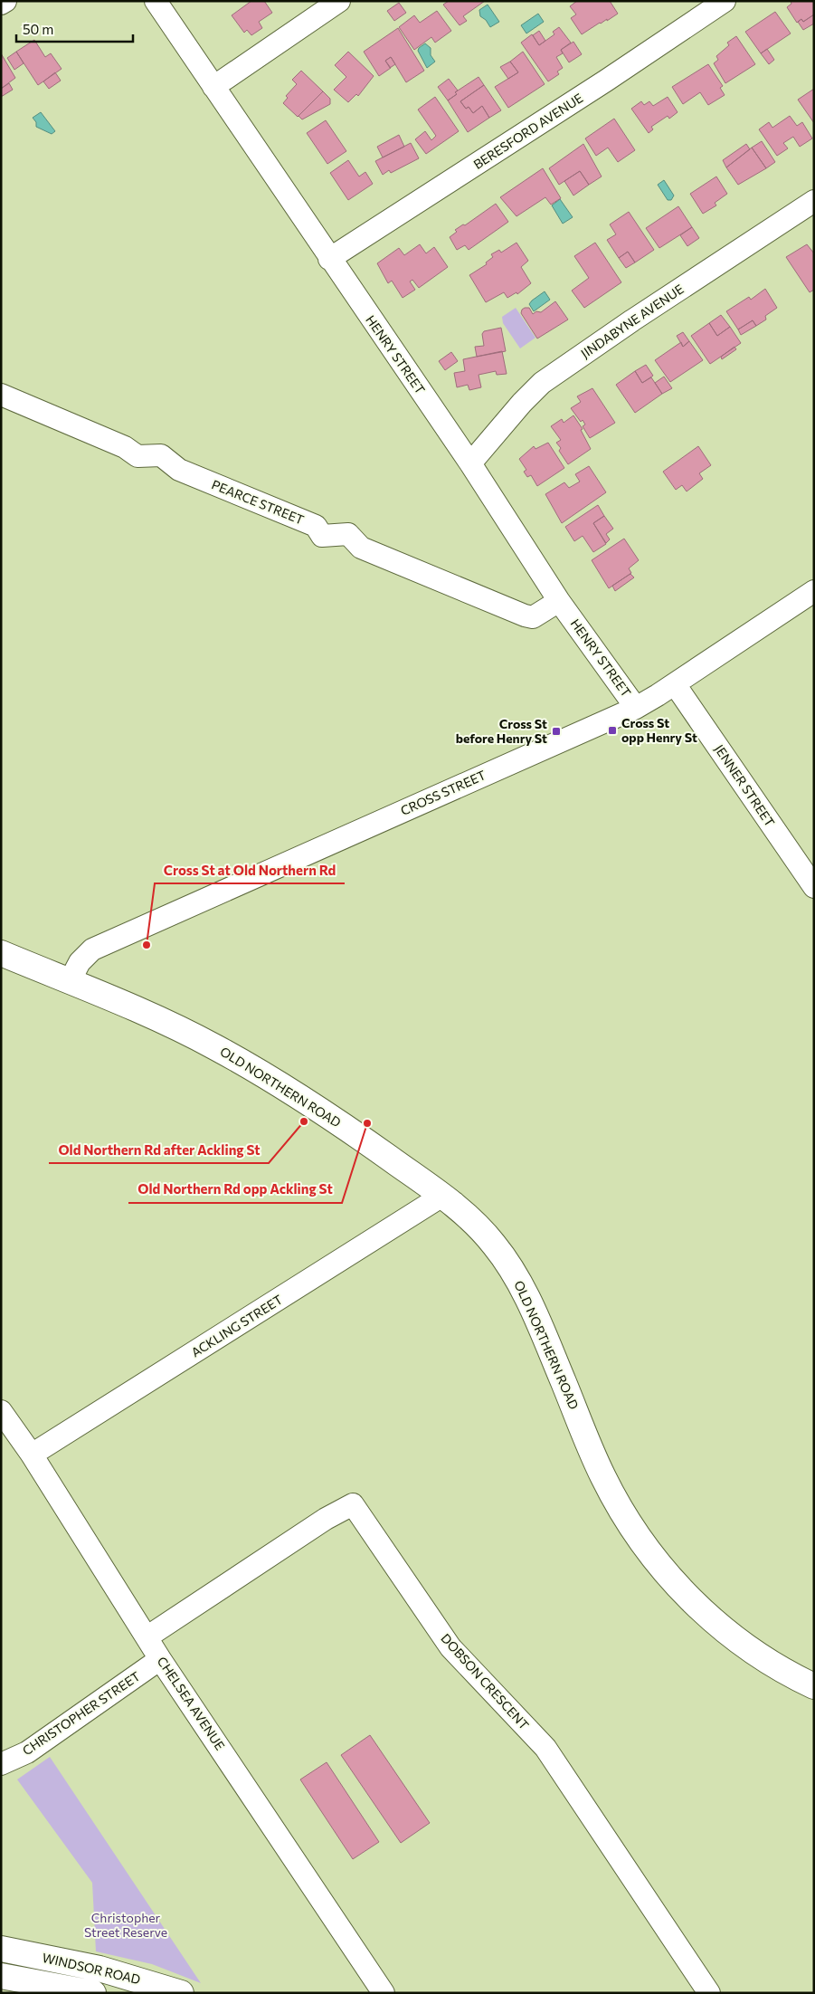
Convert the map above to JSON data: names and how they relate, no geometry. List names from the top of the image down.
{
  "streets": {
    "main road": ["OLD NORTHERN ROAD", "WINDSOR ROAD"],
    "street": [
      "BERESFORD AVENUE",
      "JINDABYNE AVENUE",
      "HENRY STREET",
      "PEARCE STREET",
      "JENNER STREET",
      "CROSS STREET",
      "ACKLING STREET",
      "DOBSON CRESCENT",
      "CHELSEA AVENUE",
      "CHRISTOPHER STREET"
    ]
  },
  "crossings": [
    ["BERESFORD AVENUE", "HENRY STREET"],
    ["JINDABYNE AVENUE", "HENRY STREET"],
    ["HENRY STREET", "PEARCE STREET"],
    ["HENRY STREET", "CROSS STREET"],
    ["JENNER STREET", "CROSS STREET"],
    ["CROSS STREET", "OLD NORTHERN ROAD"],
    ["OLD NORTHERN ROAD", "ACKLING STREET"],
    ["ACKLING STREET", "CHELSEA AVENUE"],
    ["DOBSON CRESCENT", "CHELSEA AVENUE"],
    ["CHELSEA AVENUE", "CHRISTOPHER STREET"]
  ],
  "parks": ["Christopher Street Reserve"],
  "places": {
    "transit": ["Cross St opp Henry St", "Cross St before Henry St"],
    "other": ["Cross St at Old Northern Rd", "Old Northern Rd after Ackling St", "Old Northern Rd opp Ackling St"]
  },
  "scale_bar": "50 m"
}
